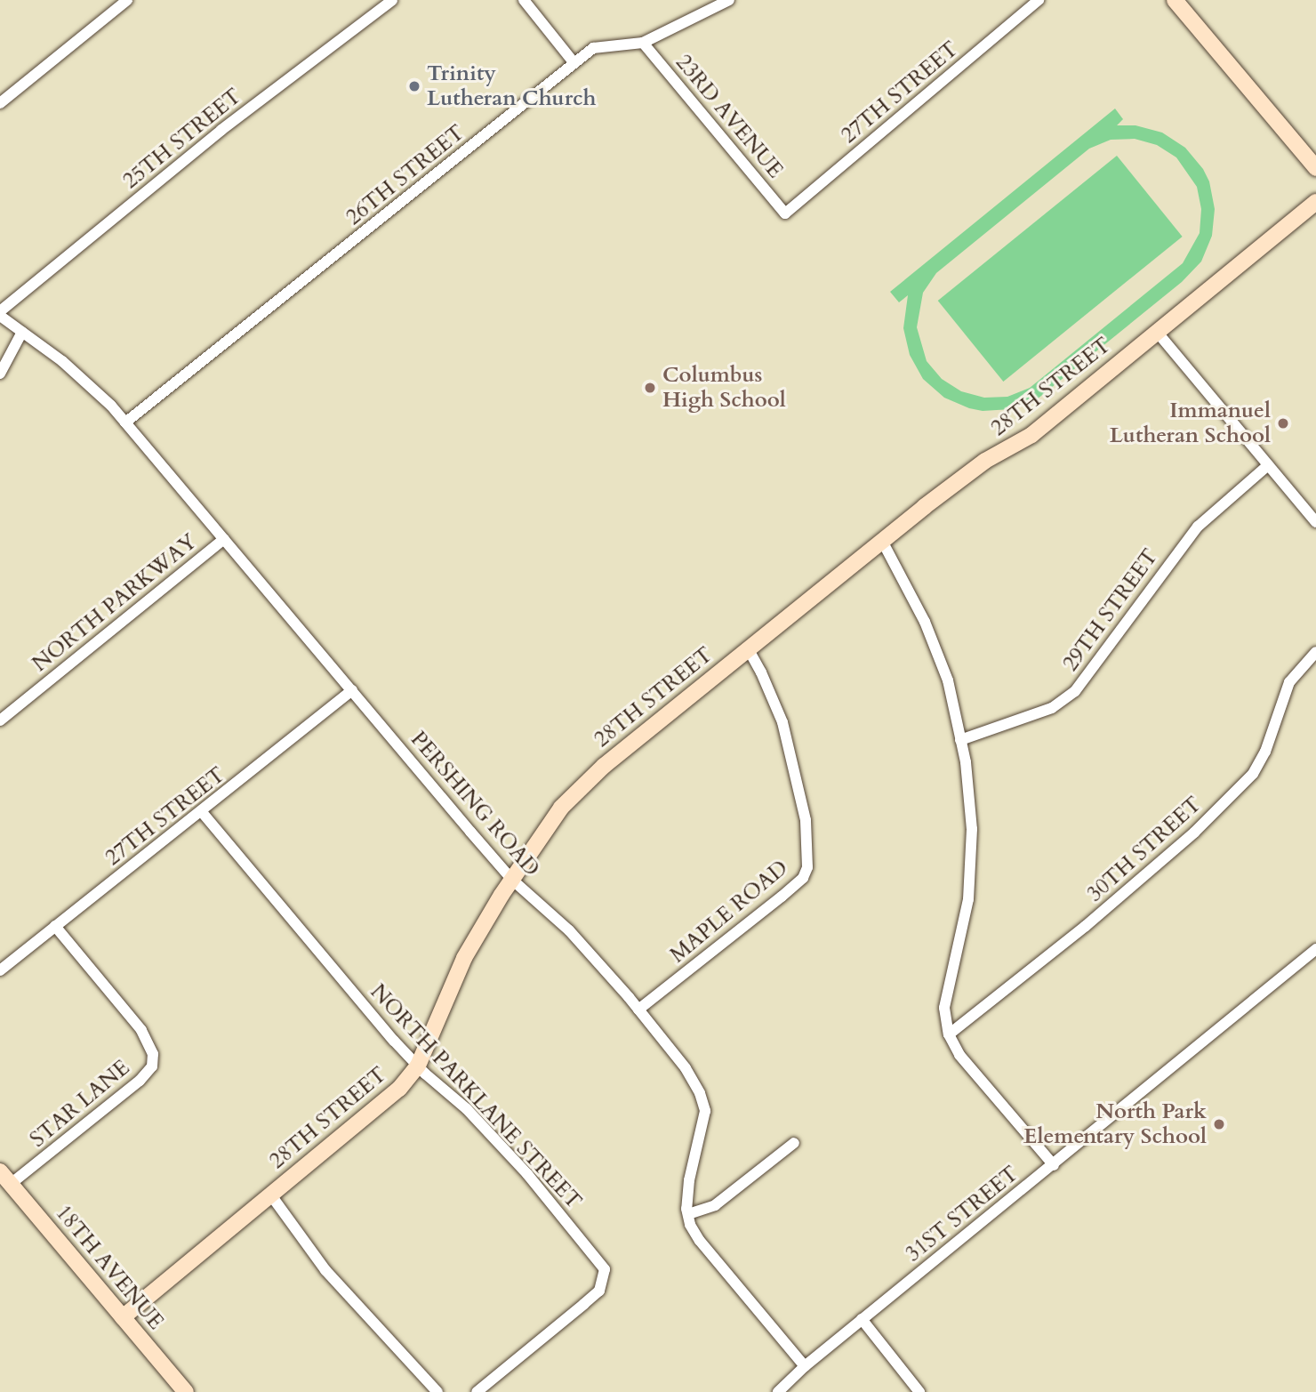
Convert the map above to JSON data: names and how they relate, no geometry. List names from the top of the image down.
{
  "streets": {
    "street": [
      "27TH STREET",
      "23RD AVENUE",
      "25TH STREET",
      "26TH STREET",
      "28TH STREET",
      "NORTH PARKWAY",
      "29TH STREET",
      "PERSHING ROAD",
      "30TH STREET",
      "MAPLE ROAD",
      "NORTH PARKLANE STREET",
      "STAR LANE",
      "31ST STREET",
      "18TH AVENUE"
    ]
  },
  "crossings": [
    ["27TH STREET", "23RD AVENUE"],
    ["27TH STREET", "PERSHING ROAD"],
    ["27TH STREET", "NORTH PARKLANE STREET"],
    ["27TH STREET", "STAR LANE"],
    ["23RD AVENUE", "26TH STREET"],
    ["25TH STREET", "PERSHING ROAD"],
    ["26TH STREET", "PERSHING ROAD"],
    ["28TH STREET", "PERSHING ROAD"],
    ["28TH STREET", "MAPLE ROAD"],
    ["28TH STREET", "NORTH PARKLANE STREET"],
    ["28TH STREET", "18TH AVENUE"],
    ["NORTH PARKWAY", "PERSHING ROAD"],
    ["PERSHING ROAD", "MAPLE ROAD"],
    ["PERSHING ROAD", "31ST STREET"],
    ["STAR LANE", "18TH AVENUE"]
  ],
  "places": [
    "Trinity Lutheran Church",
    "Columbus High School",
    "Immanuel Lutheran School",
    "North Park Elementary School"
  ]
}
